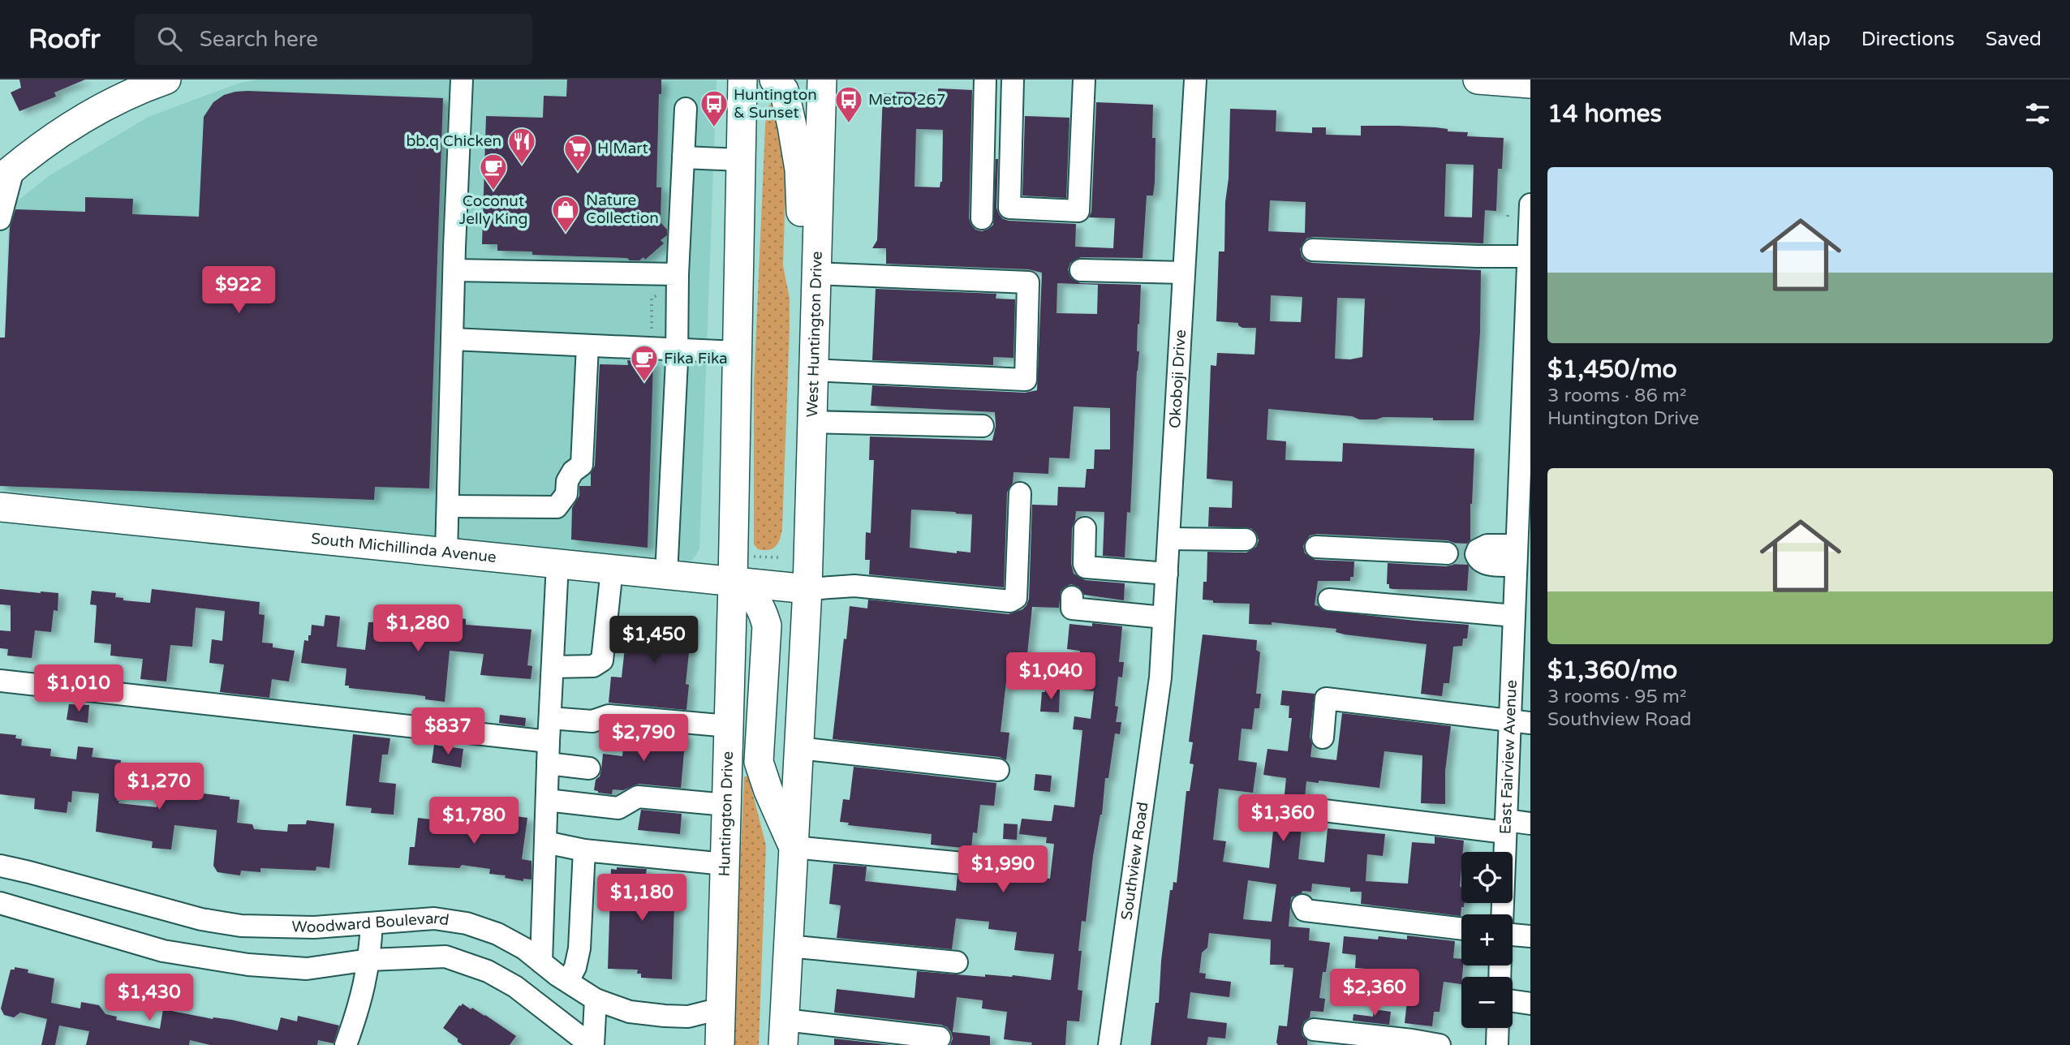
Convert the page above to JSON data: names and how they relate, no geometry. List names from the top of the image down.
{
  "streets": {
    "main road": ["West Huntington Drive", "South Michillinda Avenue", "Huntington Drive"],
    "street": [
      "Okoboji Drive",
      "East Fairview Avenue",
      "Southview Road",
      "Woodward Boulevard"
    ]
  },
  "crossings": [
    ["West Huntington Drive", "South Michillinda Avenue"],
    ["Okoboji Drive", "Southview Road"],
    ["South Michillinda Avenue", "Huntington Drive"],
    ["Huntington Drive", "Woodward Boulevard"]
  ],
  "places": {
    "bus stop": ["Metro 267", "Huntington & Sunset"],
    "restaurant": ["bb.q Chicken"],
    "supermarket": ["H Mart"],
    "cafe": ["Coconut Jelly King", "Fika Fika"],
    "shop": ["Nature Collection"]
  },
  "page": {
    "header": "Roofr",
    "search": "Search here",
    "nav": ["Map", "Directions", "Saved"],
    "heading": "14 homes",
    "list": [
      {
        "name": "$1,450/mo",
        "note": "3 rooms · 86 m² · Huntington Drive"
      },
      {
        "name": "$1,360/mo",
        "note": "3 rooms · 95 m² · Southview Road"
      }
    ],
    "price": [
      "$922",
      "$1,280",
      "$1,450",
      "$1,040",
      "$1,010",
      "$837",
      "$2,790",
      "$1,270",
      "$1,360",
      "$1,780",
      "$1,990",
      "$1,180",
      "$2,360",
      "$1,430"
    ],
    "map_buttons": ["+", "−"]
  }
}
